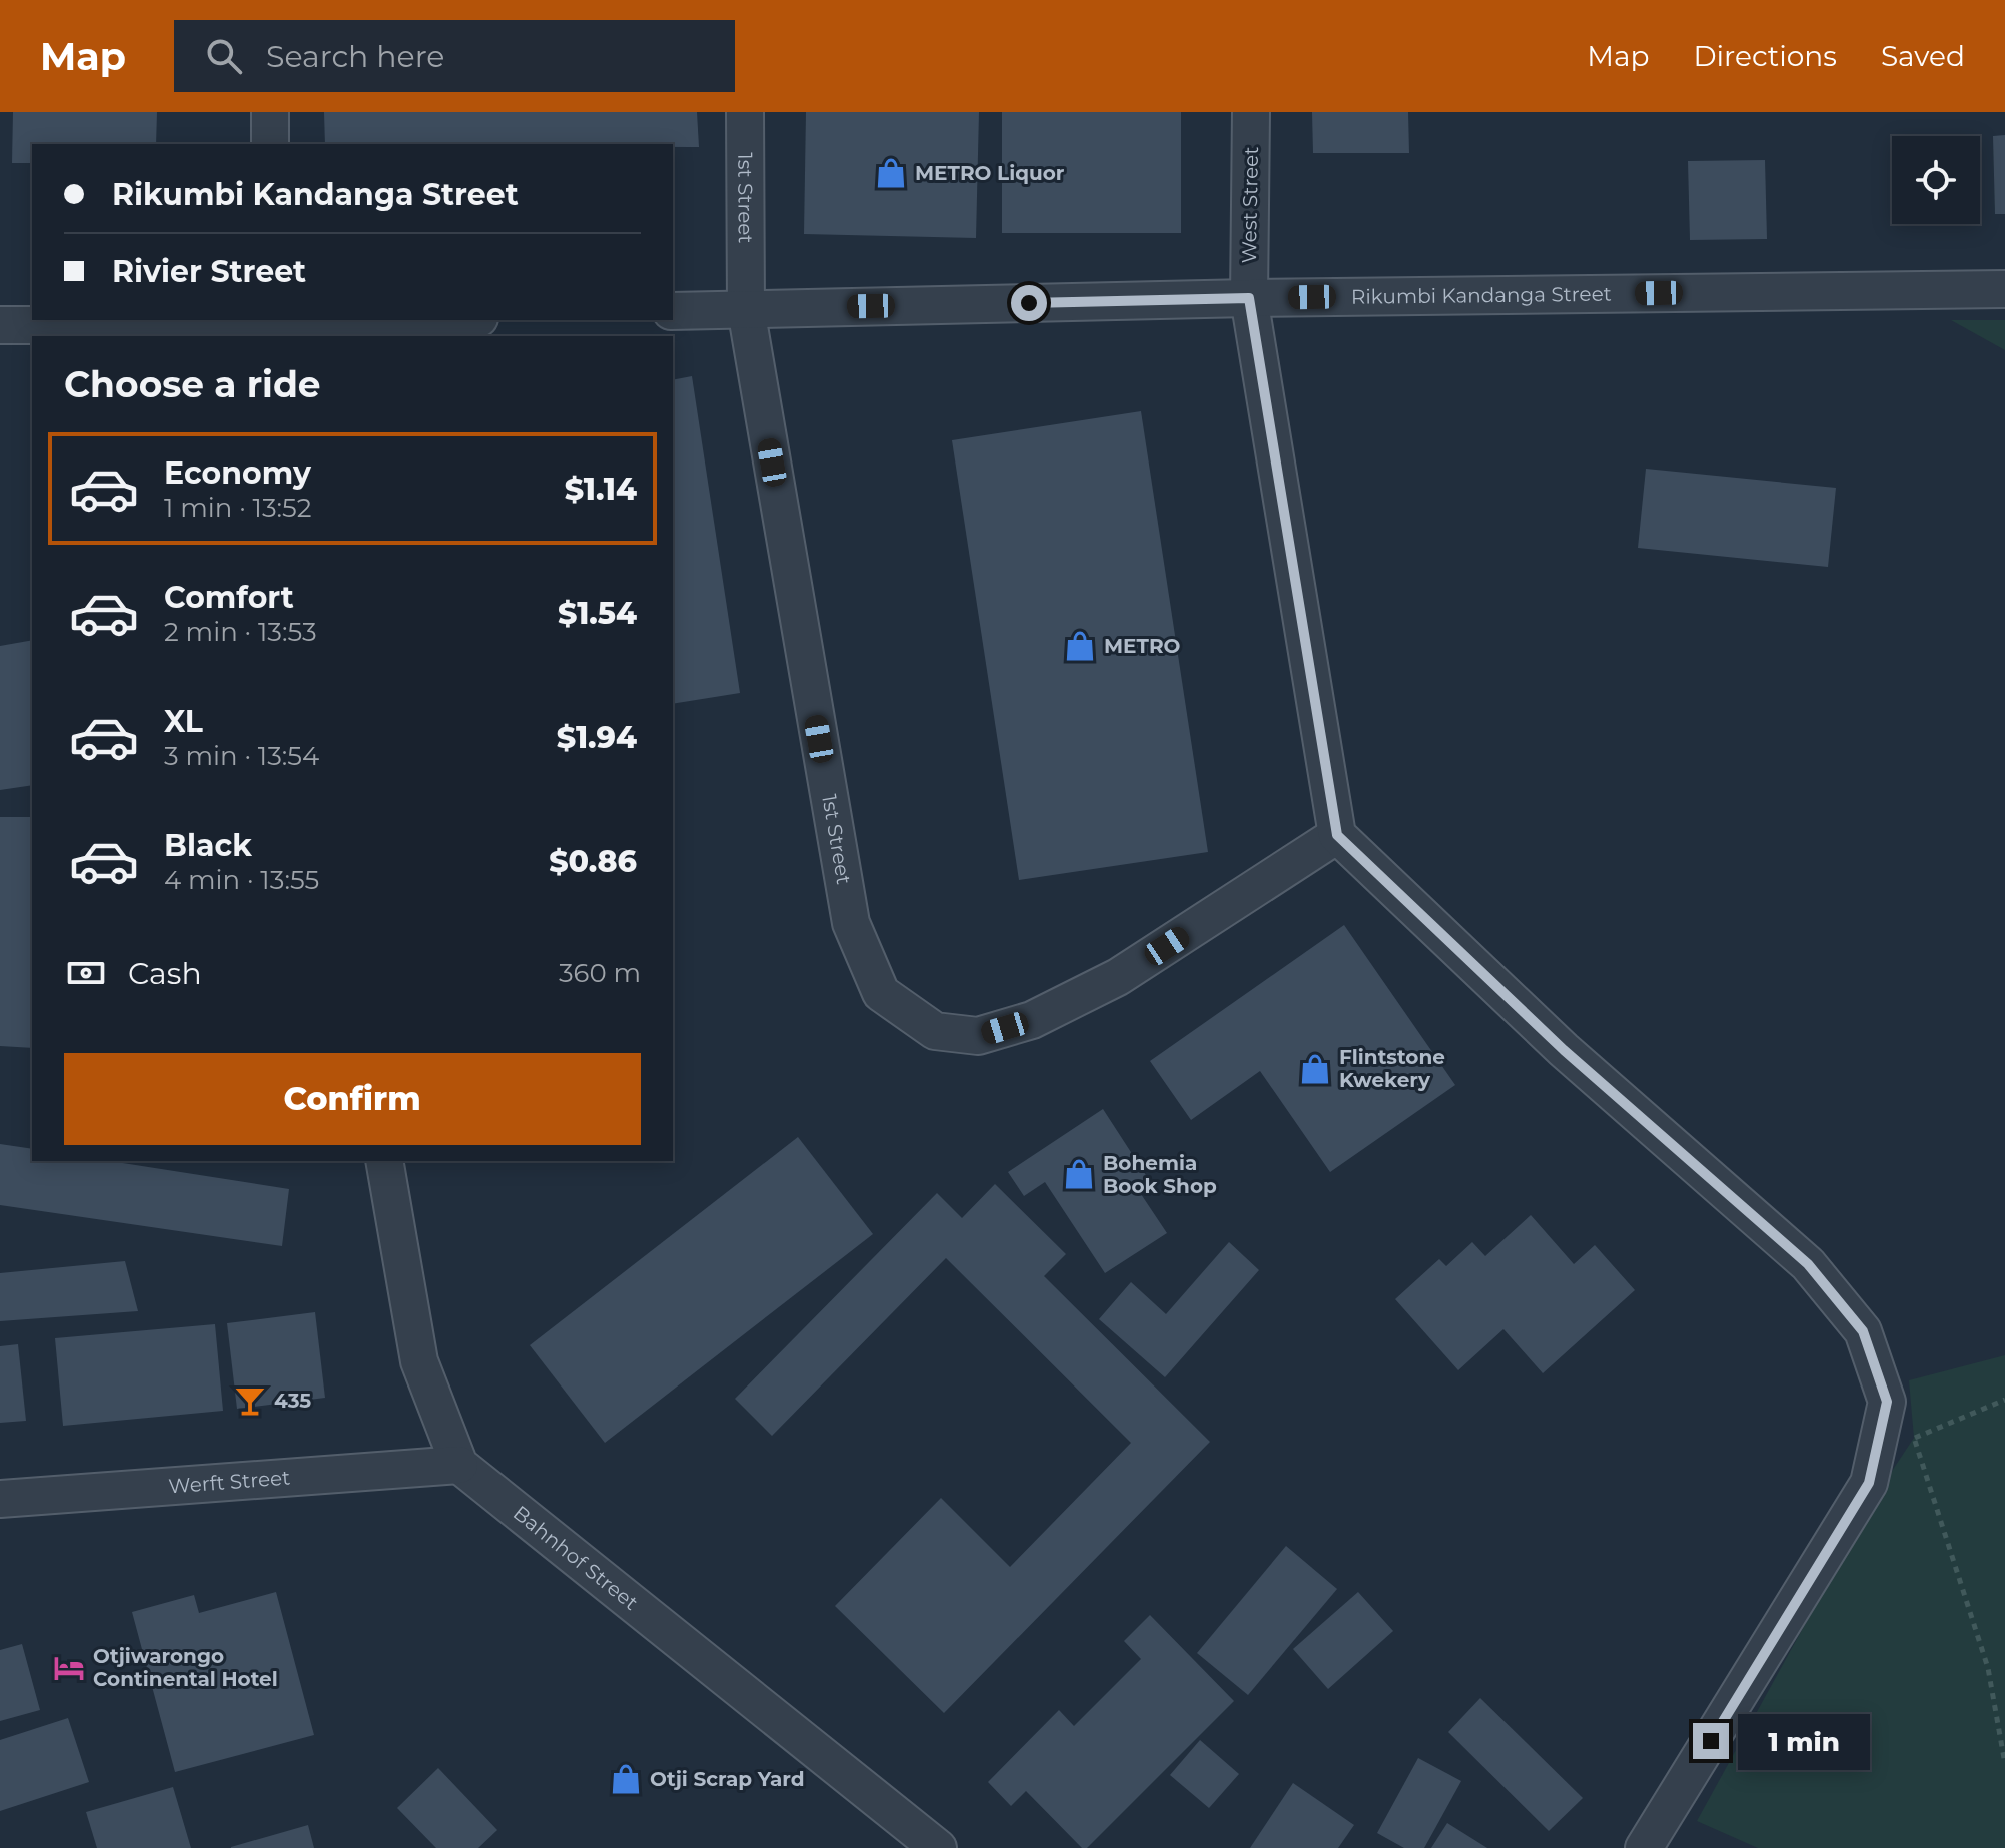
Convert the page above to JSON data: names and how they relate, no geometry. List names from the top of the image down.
{
  "streets": {
    "street": [
      "1st Street",
      "West Street",
      "Rikumbi Kandanga Street",
      "Werft Street",
      "Bahnhof Street"
    ]
  },
  "crossings": [
    ["1st Street", "West Street"],
    ["1st Street", "Rikumbi Kandanga Street"],
    ["West Street", "Rikumbi Kandanga Street"],
    ["Werft Street", "Bahnhof Street"]
  ],
  "places": {
    "shop": [
      "METRO Liquor",
      "METRO",
      "Flintstone Kwekery",
      "Bohemia Book Shop",
      "Otji Scrap Yard"
    ],
    "bar": ["435"],
    "hotel": ["Otjiwarongo Continental Hotel"]
  },
  "page": {
    "header": "Map",
    "search": "Search here",
    "nav": ["Map", "Directions", "Saved"],
    "banner": ["Rikumbi Kandanga Street", "Rivier Street"],
    "heading": "Choose a ride",
    "list": [
      {
        "name": "Economy",
        "note": "1 min · 13:52",
        "value": "$1.14"
      },
      {
        "name": "Comfort",
        "note": "2 min · 13:53",
        "value": "$1.54"
      },
      {
        "name": "XL",
        "note": "3 min · 13:54",
        "value": "$1.94"
      },
      {
        "name": "Black",
        "note": "4 min · 13:55",
        "value": "$0.86"
      }
    ],
    "pay": ["Cash", "360 m"],
    "buttons": "Confirm",
    "bubble": "1 min"
  }
}
